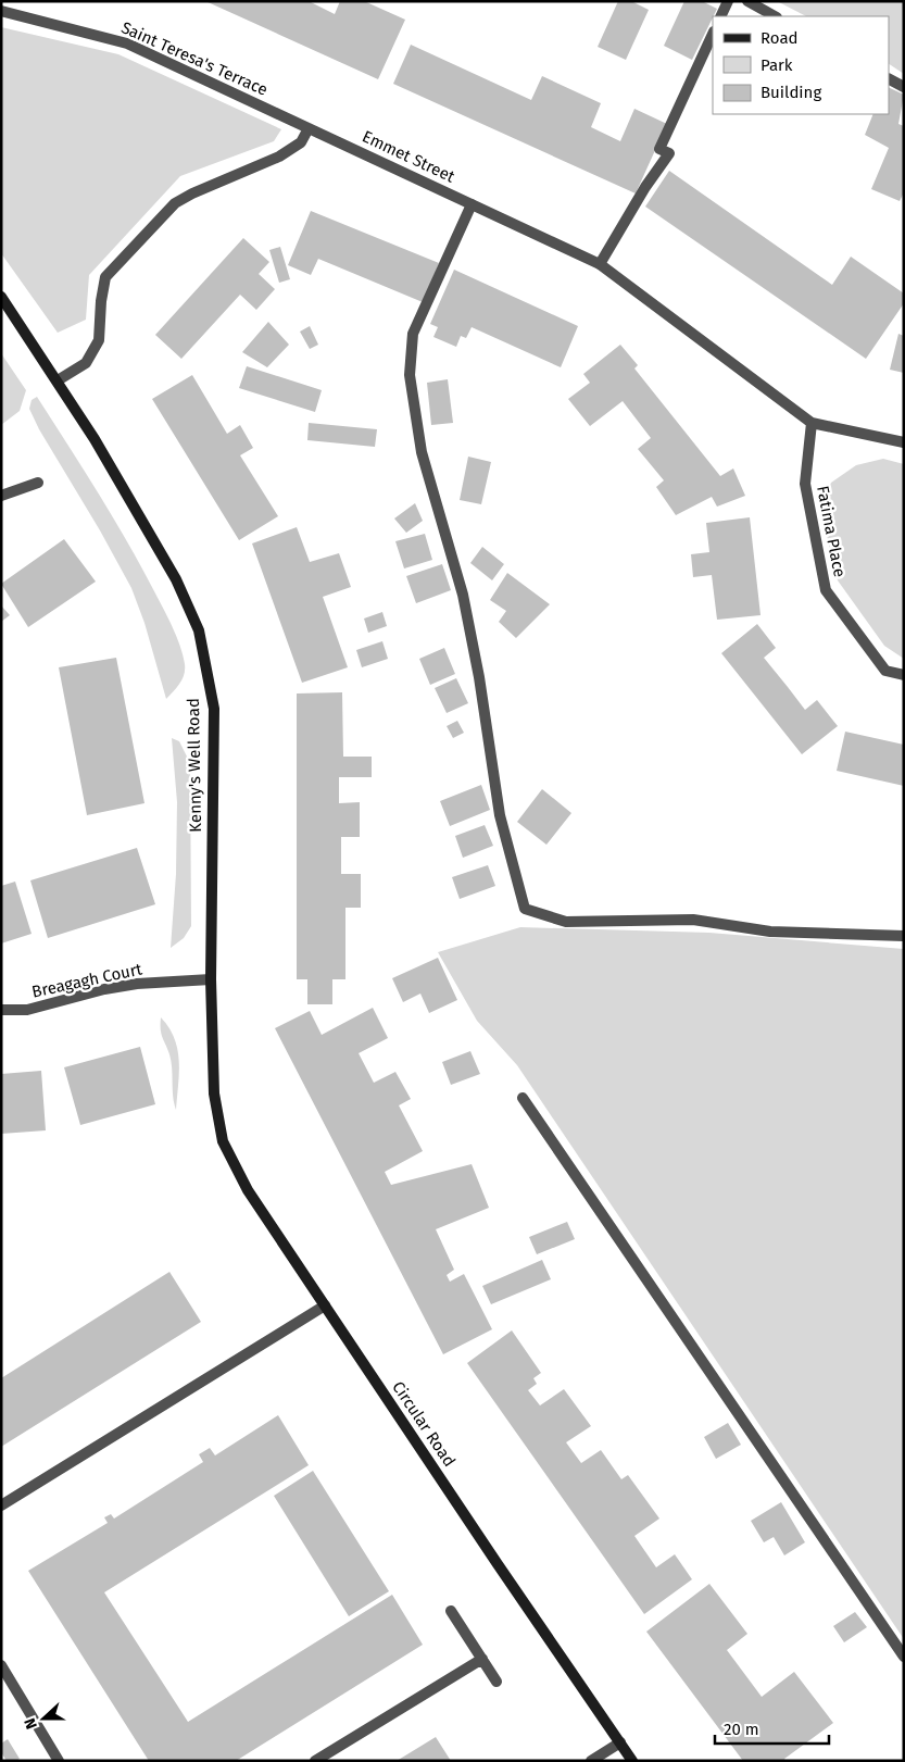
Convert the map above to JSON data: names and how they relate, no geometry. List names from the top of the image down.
{
  "streets": {
    "main road": ["Kenny's Well Road", "Circular Road"],
    "street": [
      "Saint Teresa's Terrace",
      "Emmet Street",
      "Fatima Place",
      "Breagagh Court"
    ]
  },
  "crossings": [
    ["Saint Teresa's Terrace", "Emmet Street"],
    ["Emmet Street", "Fatima Place"],
    ["Kenny's Well Road", "Breagagh Court"],
    ["Kenny's Well Road", "Circular Road"]
  ],
  "legend": ["Road", "Park", "Building"],
  "scale_bar": "20 m",
  "north": "left"
}
